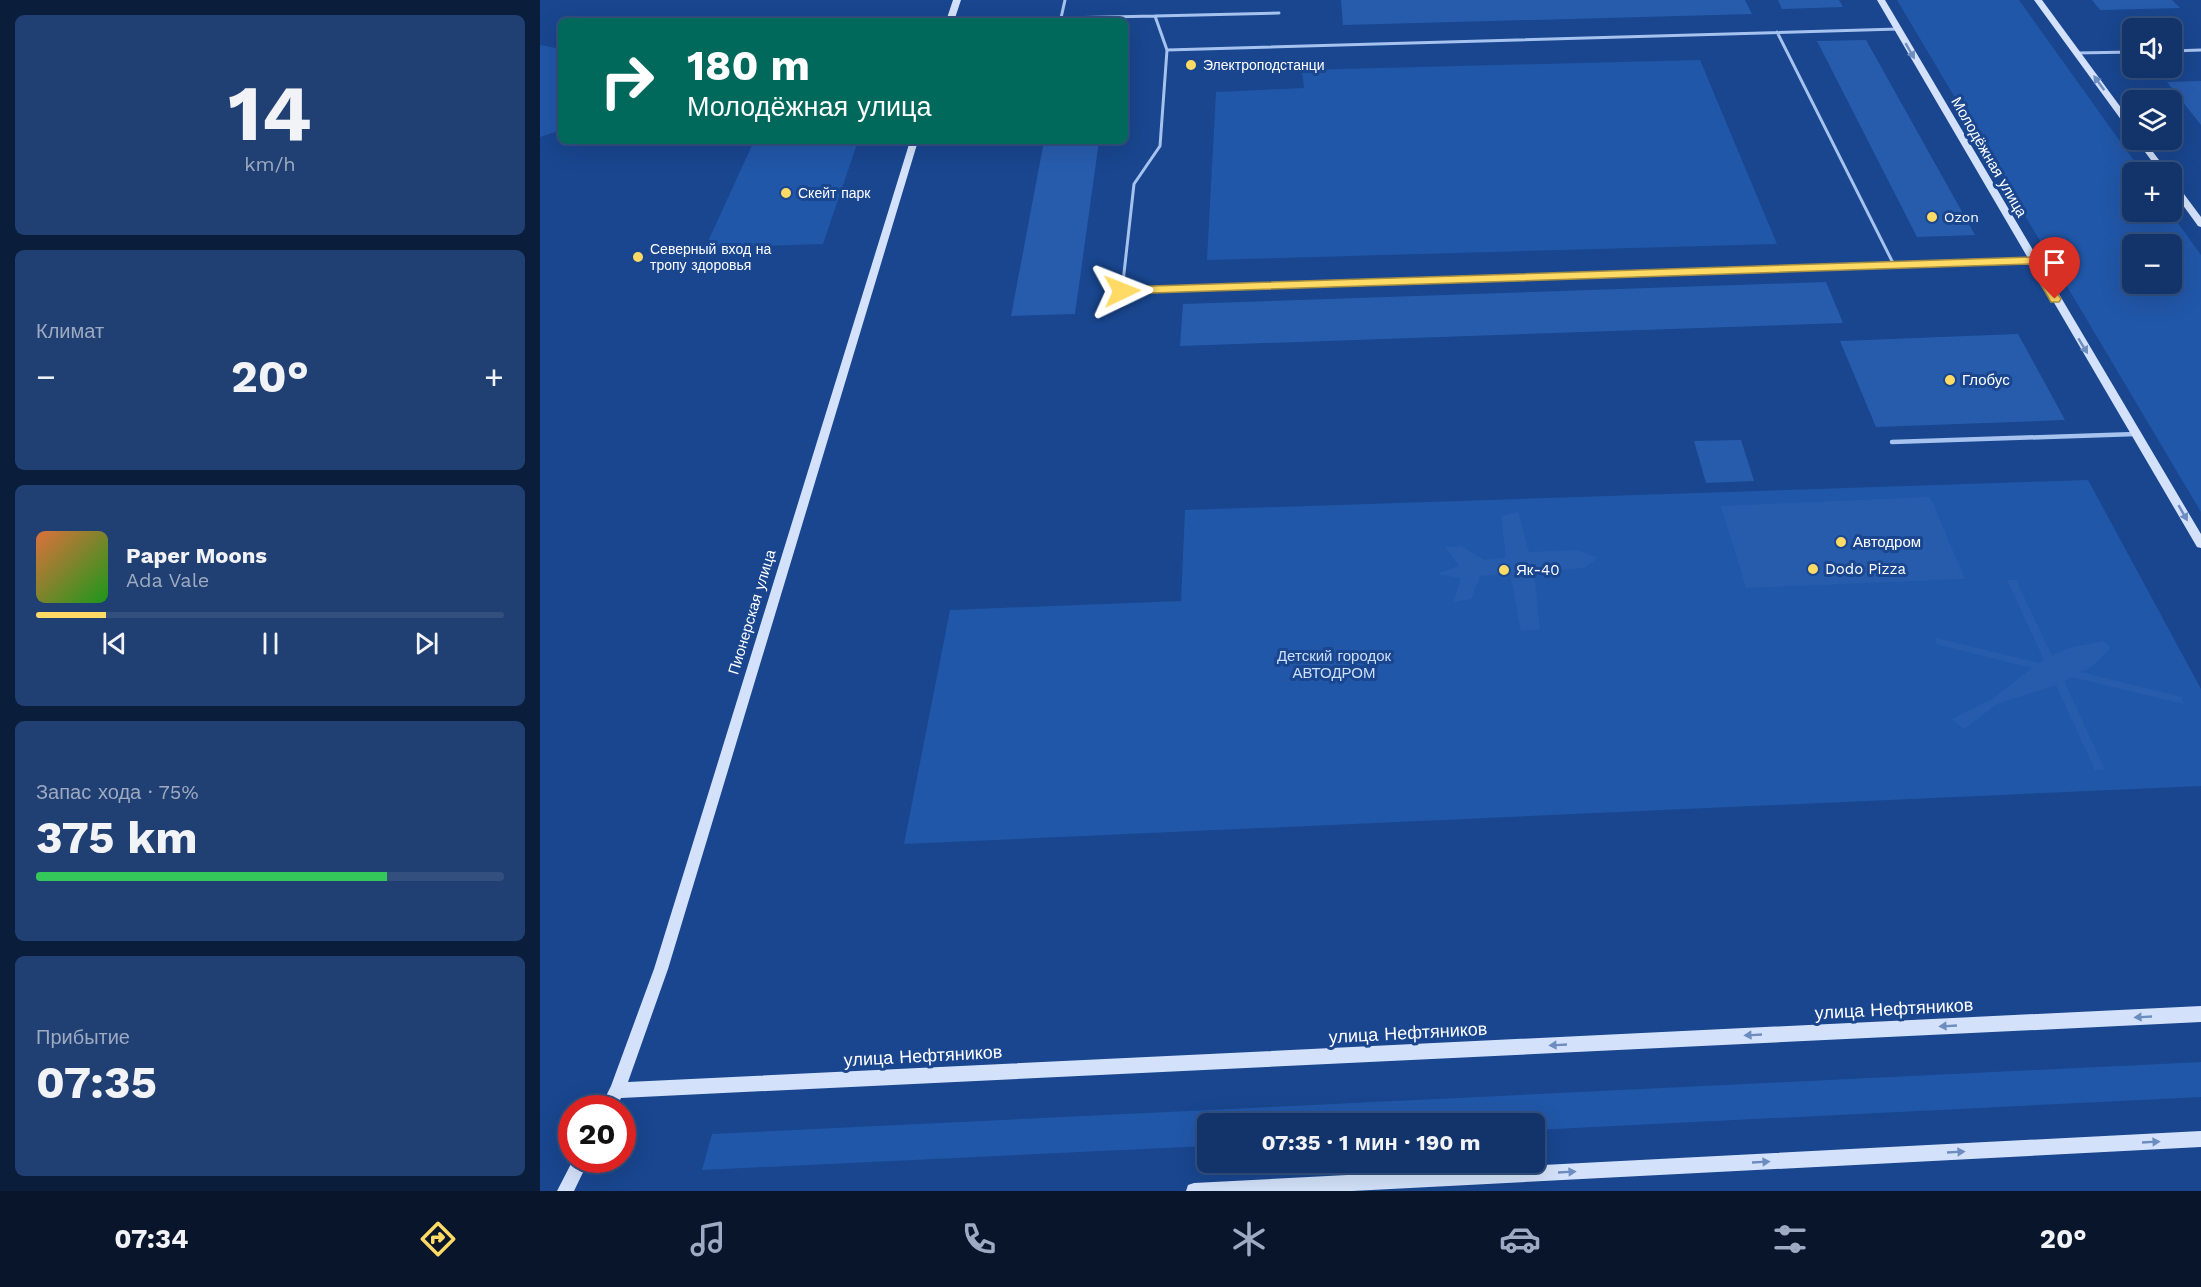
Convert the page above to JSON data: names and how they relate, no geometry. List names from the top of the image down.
{
  "streets": {
    "main road": ["Молодёжная улица", "Пионерская улица", "улица Нефтяников"]
  },
  "crossings": [
    ["Пионерская улица", "улица Нефтяников"]
  ],
  "one_way": ["Молодёжная улица", "улица Нефтяников"],
  "parks": ["Детский городок АВТОДРОМ"],
  "places": [
    "Электроподстанци",
    "Скейт парк",
    "Ozon",
    "Северный вход на тропу здоровья",
    "Глобус",
    "Автодром",
    "Dodo Pizza",
    "Як-40"
  ],
  "page": {
    "tile": [
      ["14", "km/h"],
      "Климат",
      ["Запас хода · 75%", "375 km"],
      ["Прибытие", "07:35"]
    ],
    "map_buttons": ["+", "−"],
    "turn": ["180 m", "Молодёжная улица"],
    "heat": ["−", "20°", "+"],
    "song": ["Paper Moons", "Ada Vale"],
    "limit": "20",
    "trip": "07:35 · 1 мин · 190 m",
    "tabs": ["07:34", "20°"]
  }
}
